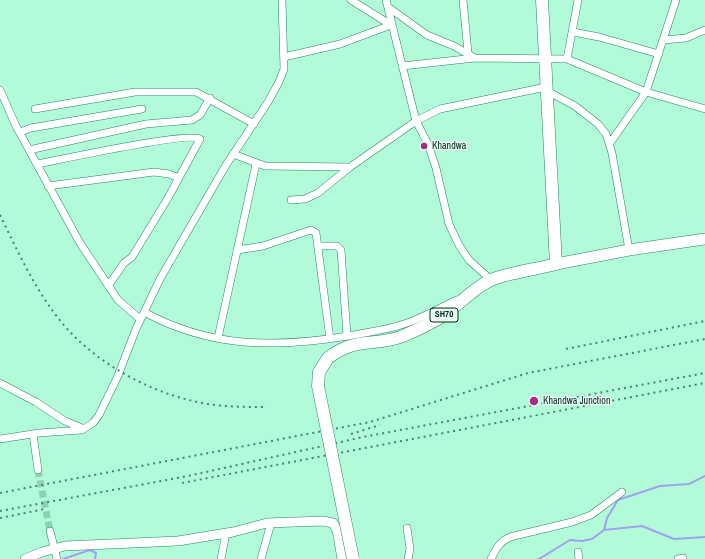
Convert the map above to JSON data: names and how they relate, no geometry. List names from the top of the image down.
{
  "streets": {
    "highway": ["SH70"]
  },
  "places": ["Khandwa", "Khandwa Junction"]
}
